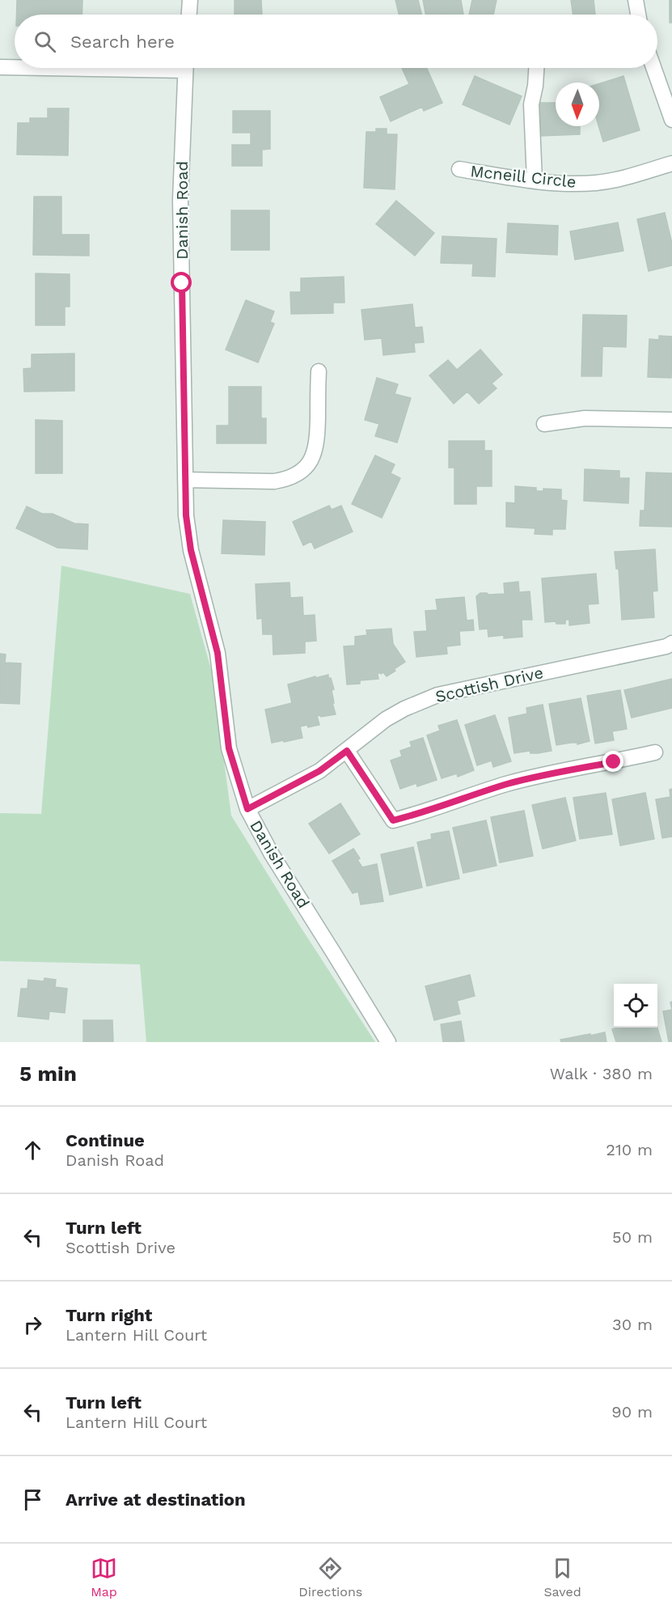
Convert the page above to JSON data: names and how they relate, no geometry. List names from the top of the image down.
{
  "streets": {
    "street": ["Mcneill Circle", "Danish Road", "Scottish Drive"]
  },
  "crossings": [
    ["Danish Road", "Scottish Drive"]
  ],
  "north": "bottom",
  "page": {
    "search": "Search here",
    "heading": ["5 min", "Walk · 380 m"],
    "list": [
      ["Continue", "Danish Road", "210 m"],
      ["Turn left", "Scottish Drive", "50 m"],
      ["Turn right", "Lantern Hill Court", "30 m"],
      ["Turn left", "Lantern Hill Court", "90 m"],
      "Arrive at destination"
    ],
    "nav": ["Map", "Directions", "Saved"]
  }
}
